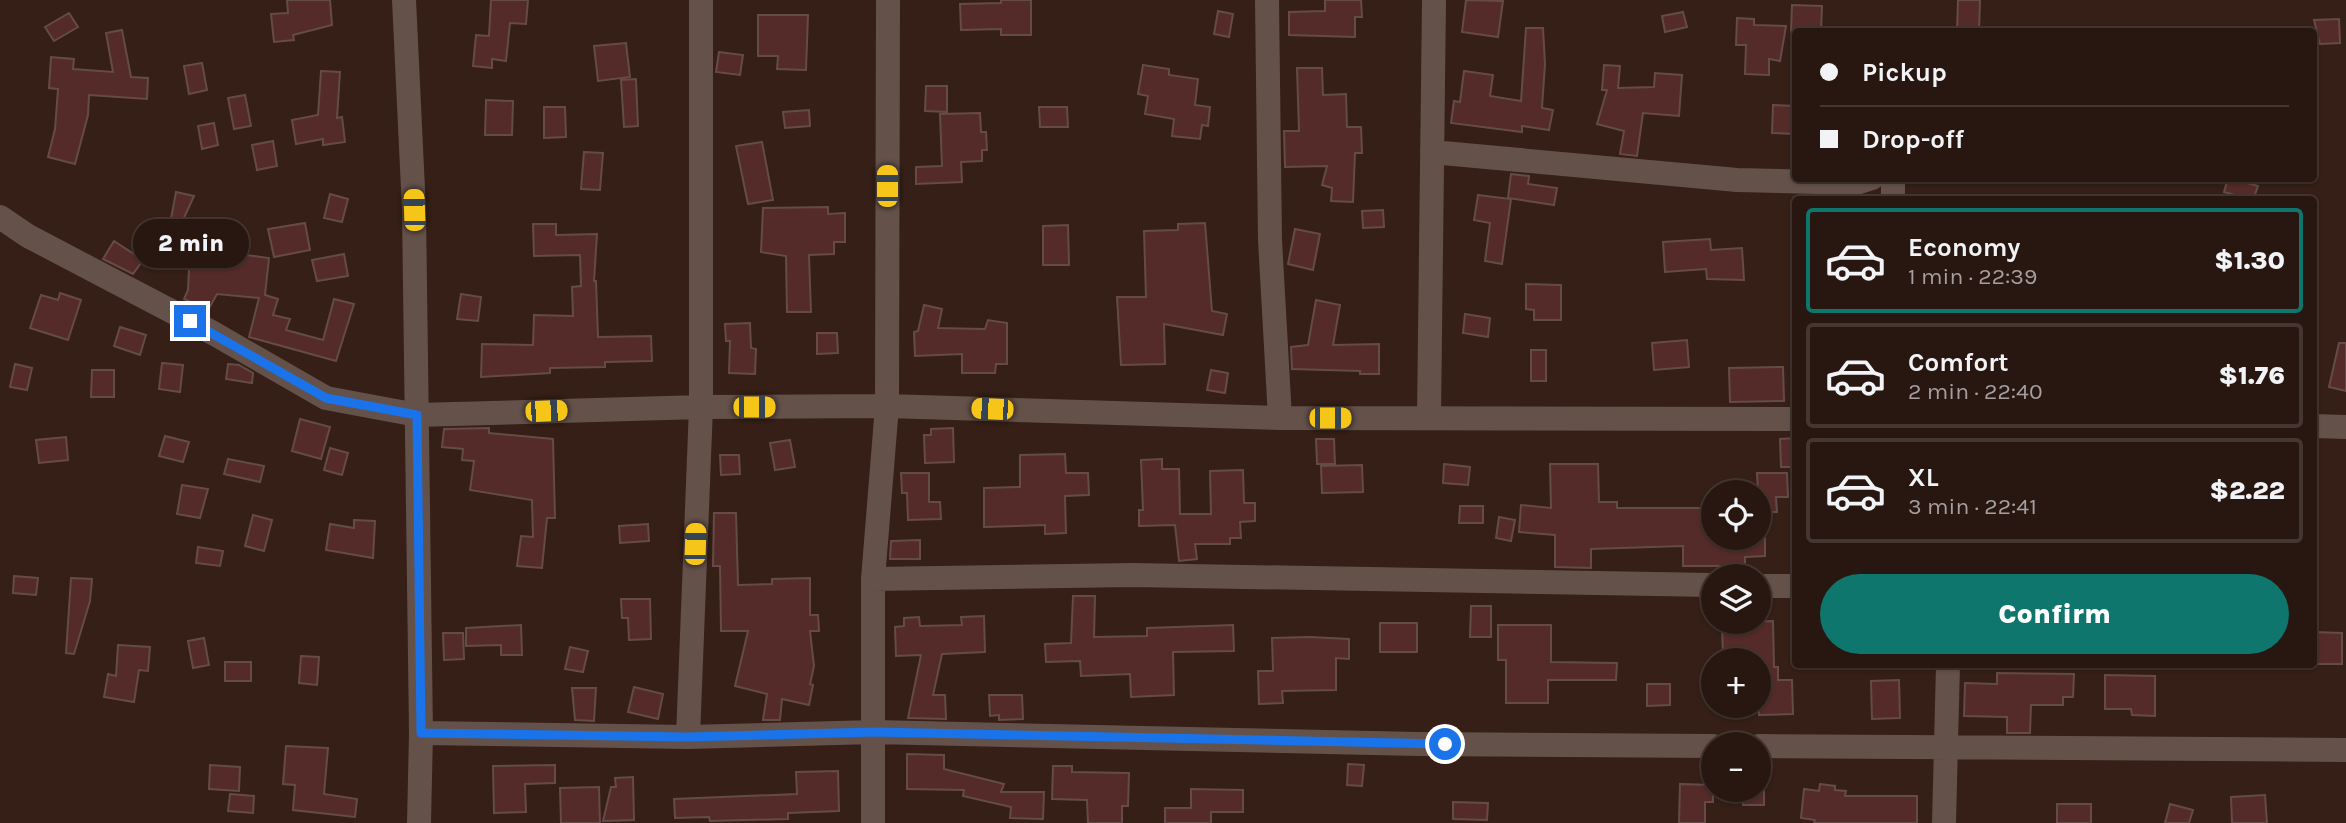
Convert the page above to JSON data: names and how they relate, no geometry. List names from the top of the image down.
{
  "page": {
    "banner": ["Pickup", "Drop-off"],
    "list": [
      {
        "name": "Economy",
        "note": "1 min · 22:39",
        "value": "$1.30"
      },
      {
        "name": "Comfort",
        "note": "2 min · 22:40",
        "value": "$1.76"
      },
      {
        "name": "XL",
        "note": "3 min · 22:41",
        "value": "$2.22"
      }
    ],
    "bubble": "2 min",
    "map_buttons": ["+", "−"],
    "buttons": "Confirm"
  }
}
